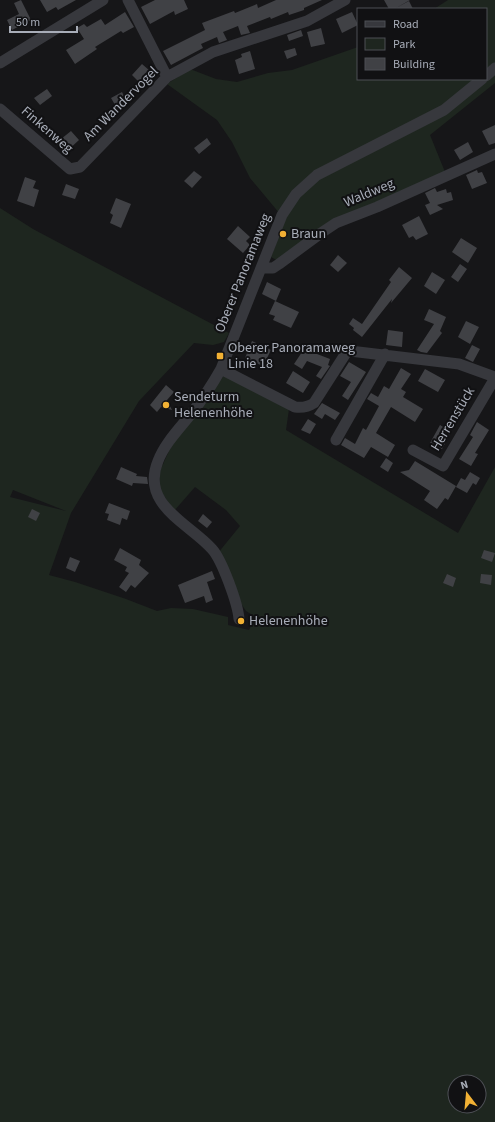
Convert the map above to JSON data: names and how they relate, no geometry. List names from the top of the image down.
{
  "streets": {
    "street": [
      "Am Wandervogel",
      "Finkenweg",
      "Waldweg",
      "Oberer Panoramaweg",
      "Herrenstück"
    ]
  },
  "crossings": [
    ["Am Wandervogel", "Finkenweg"],
    ["Waldweg", "Oberer Panoramaweg"],
    ["Oberer Panoramaweg", "Herrenstück"]
  ],
  "places": {
    "other": ["Braun", "Sendeturm Helenenhöhe", "Helenenhöhe"],
    "transit": ["Oberer Panoramaweg Linie 18"]
  },
  "legend": ["Road", "Park", "Building"],
  "scale_bar": "50 m",
  "north": "top"
}
